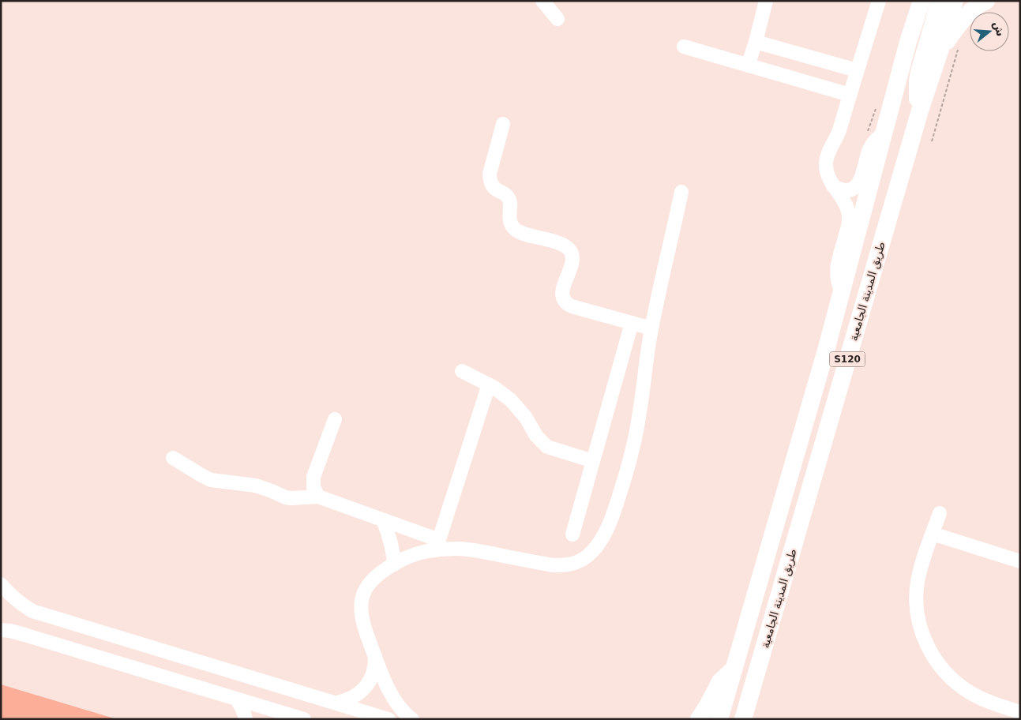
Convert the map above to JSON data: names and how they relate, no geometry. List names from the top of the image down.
{
  "streets": {
    "main road": ["طريق المدينة الجامعية", "S120"]
  },
  "north": "right"
}
